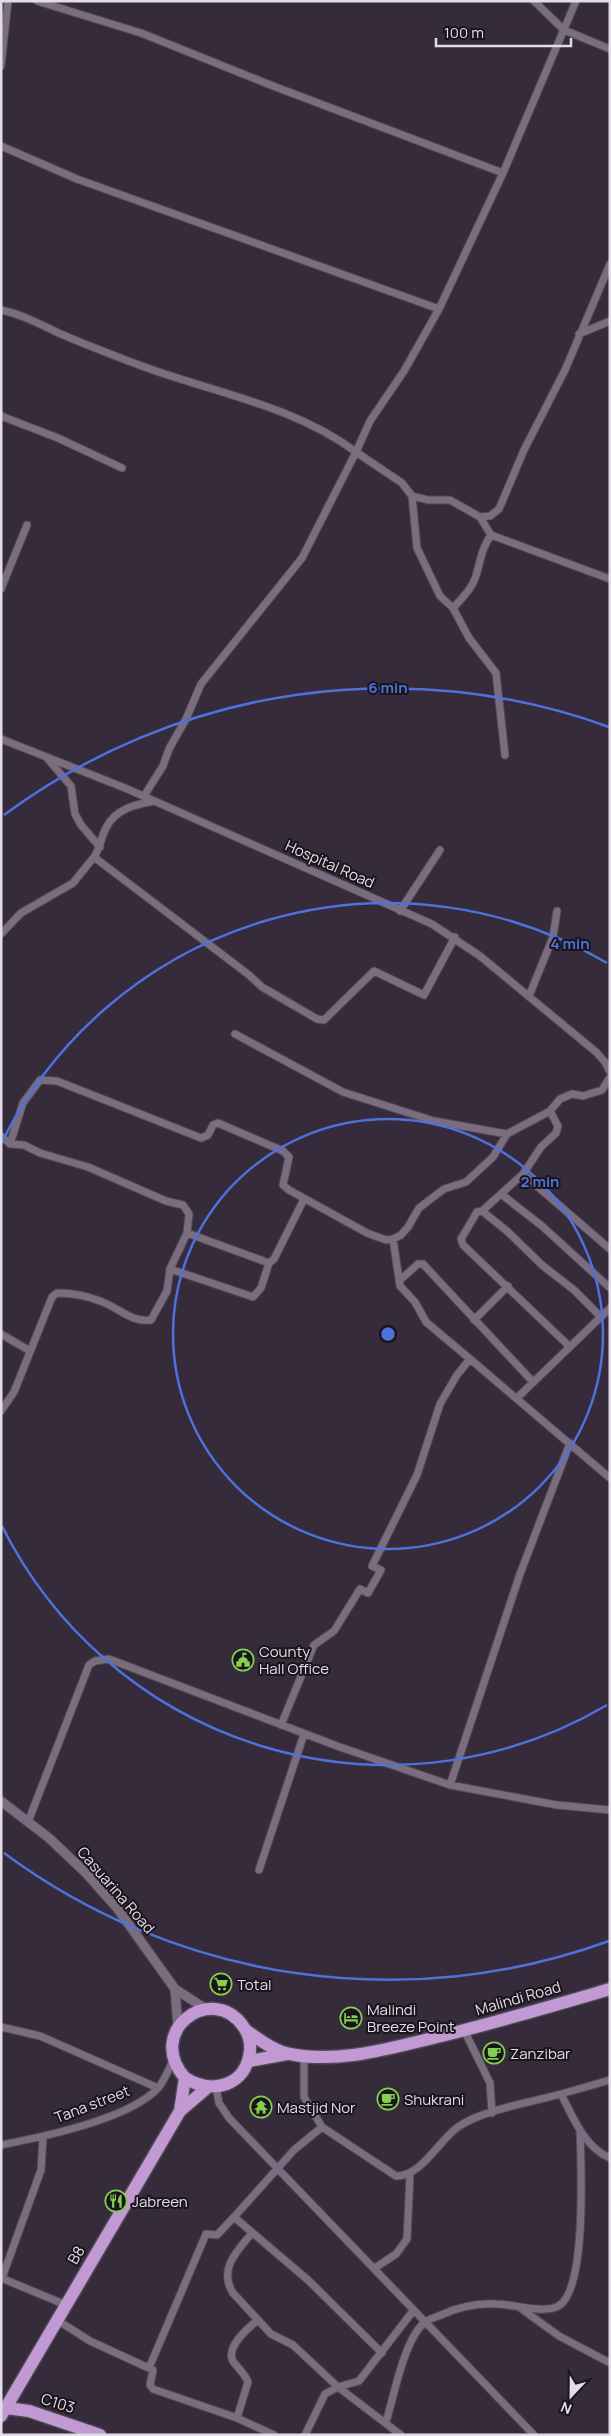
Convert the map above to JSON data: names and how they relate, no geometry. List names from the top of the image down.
{
  "streets": {
    "highway": ["Malindi Road", "B8", "C103"],
    "street": ["Hospital Road", "Casuarina Road", "Tana street"]
  },
  "crossings": [
    ["Malindi Road", "Tana street"],
    ["B8", "C103"]
  ],
  "places": {
    "public building": ["County Hall Office"],
    "supermarket": ["Total"],
    "hotel": ["Malindi Breeze Point"],
    "cafe": ["Zanzibar", "Shukrani"],
    "temple": ["Mastjid Nor"],
    "restaurant": ["Jabreen"]
  },
  "scale_bar": "100 m",
  "north": "bottom",
  "rings": ["6 min", "4 min", "2 min"]
}
